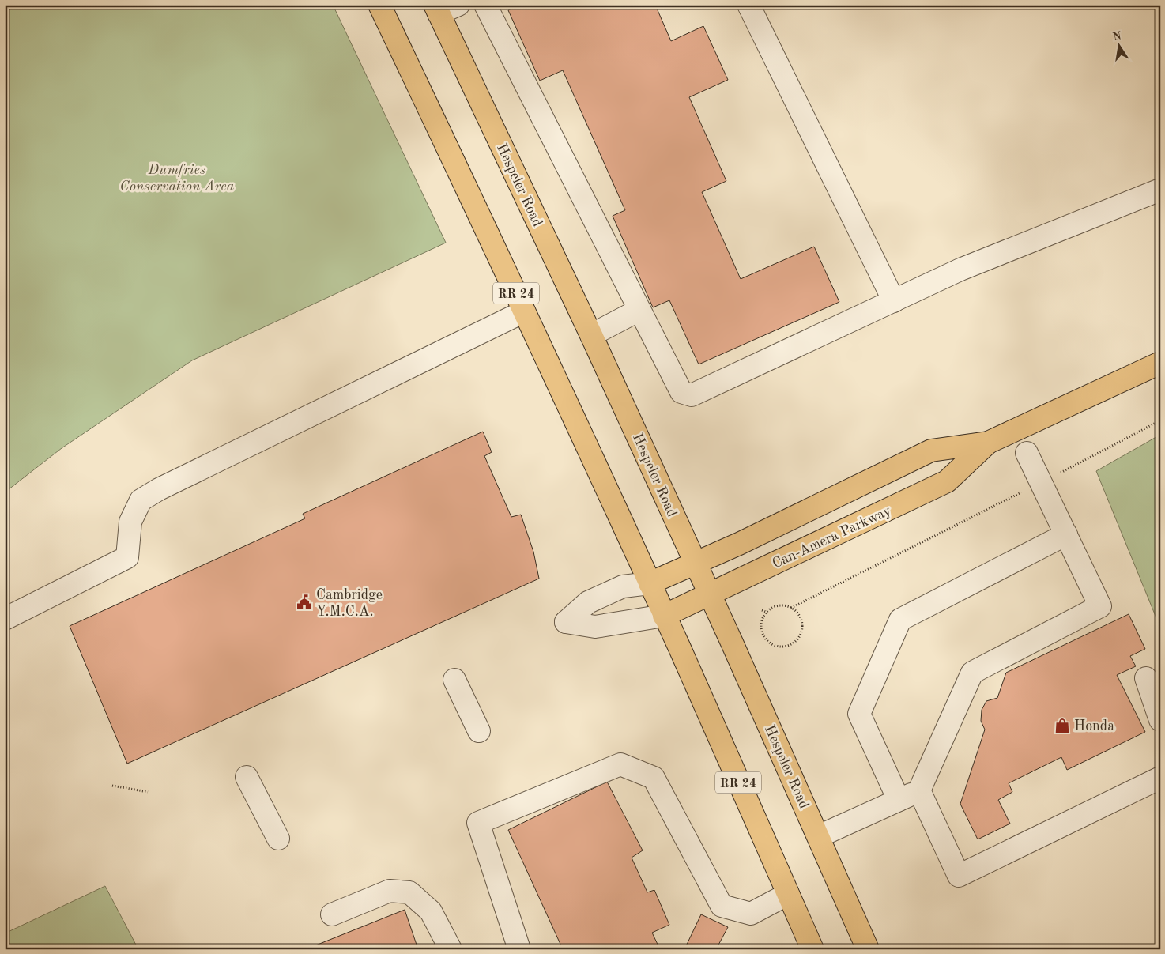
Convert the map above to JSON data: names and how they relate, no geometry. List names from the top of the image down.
{
  "streets": {
    "main road": ["Hespeler Road", "RR 24", "Can-Amera Parkway"]
  },
  "crossings": [
    ["Hespeler Road", "Can-Amera Parkway"],
    ["RR 24", "Can-Amera Parkway"]
  ],
  "parks": ["Dumfries Conservation Area"],
  "places": {
    "public building": ["Cambridge Y.M.C.A."],
    "shop": ["Honda"]
  },
  "north": "top"
}
